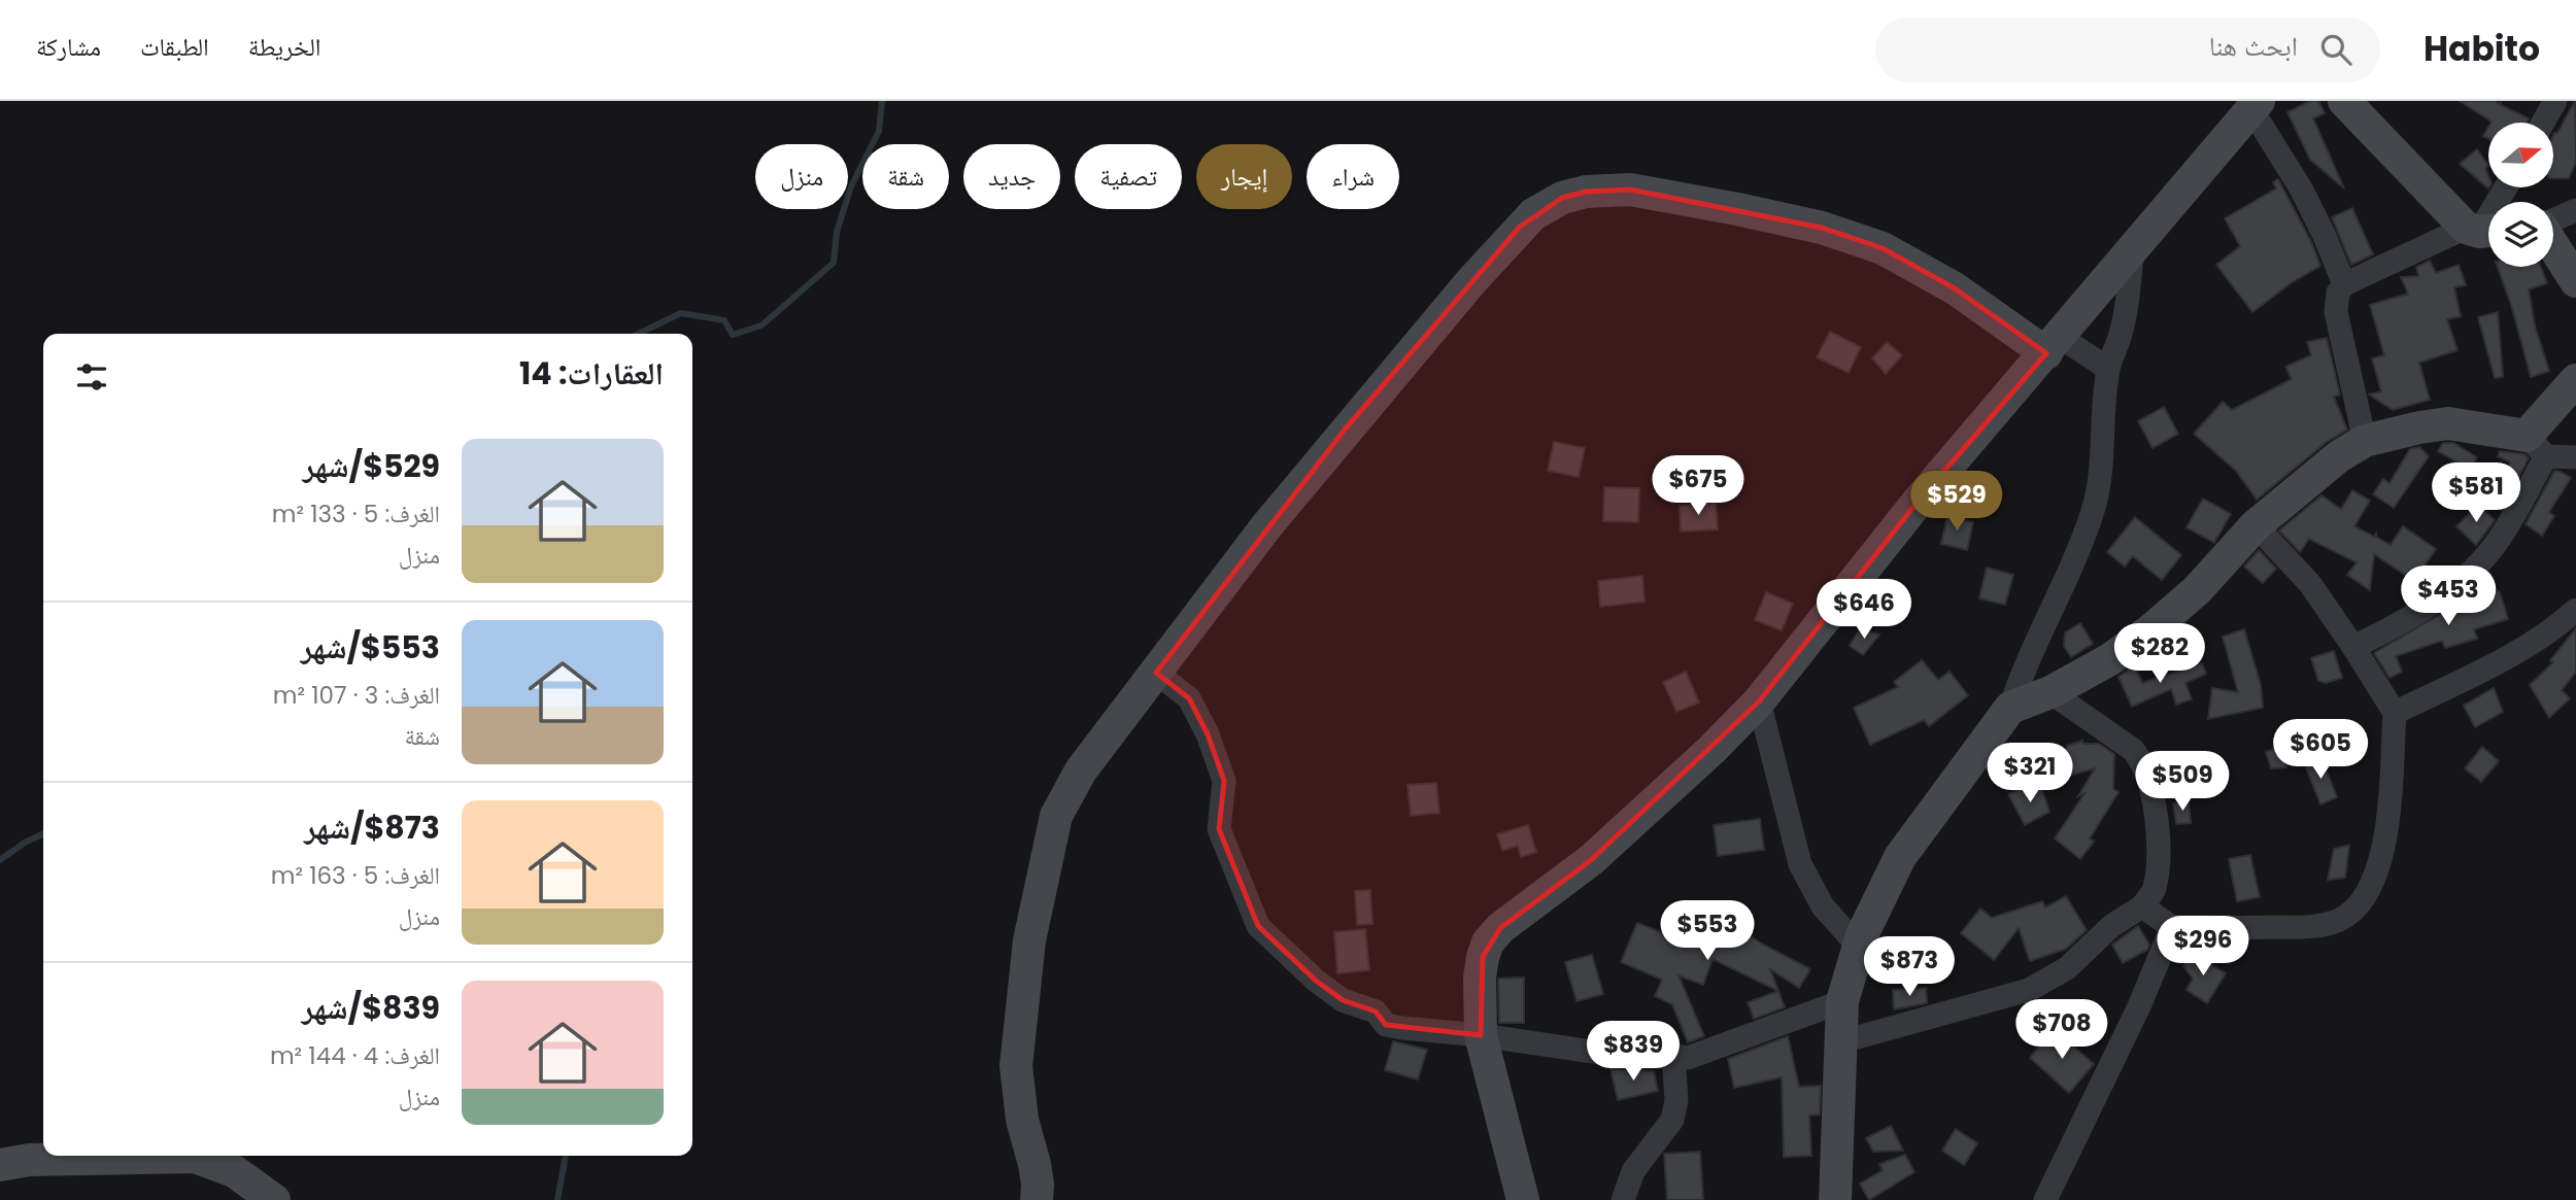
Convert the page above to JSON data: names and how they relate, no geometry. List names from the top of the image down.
{
  "north": "right",
  "page": {
    "header": "Habito",
    "search": "ابحث هنا",
    "nav": ["الخريطة", "الطبقات", "مشاركة"],
    "chip": [
      "شراء",
      "إيجار",
      "تصفية",
      "جديد",
      "شقة",
      "منزل"
    ],
    "heading": "العقارات: 14",
    "list": [
      {
        "name": "$529/شهر",
        "note": "الغرف: 5 · 133 m² · منزل"
      },
      {
        "name": "$553/شهر",
        "note": "الغرف: 3 · 107 m² · شقة"
      },
      {
        "name": "$873/شهر",
        "note": "الغرف: 5 · 163 m² · منزل"
      },
      {
        "name": "$839/شهر",
        "note": "الغرف: 4 · 144 m² · منزل"
      }
    ],
    "price": [
      "$675",
      "$581",
      "$529",
      "$453",
      "$646",
      "$282",
      "$605",
      "$321",
      "$509",
      "$553",
      "$296",
      "$873",
      "$708",
      "$839"
    ]
  }
}
